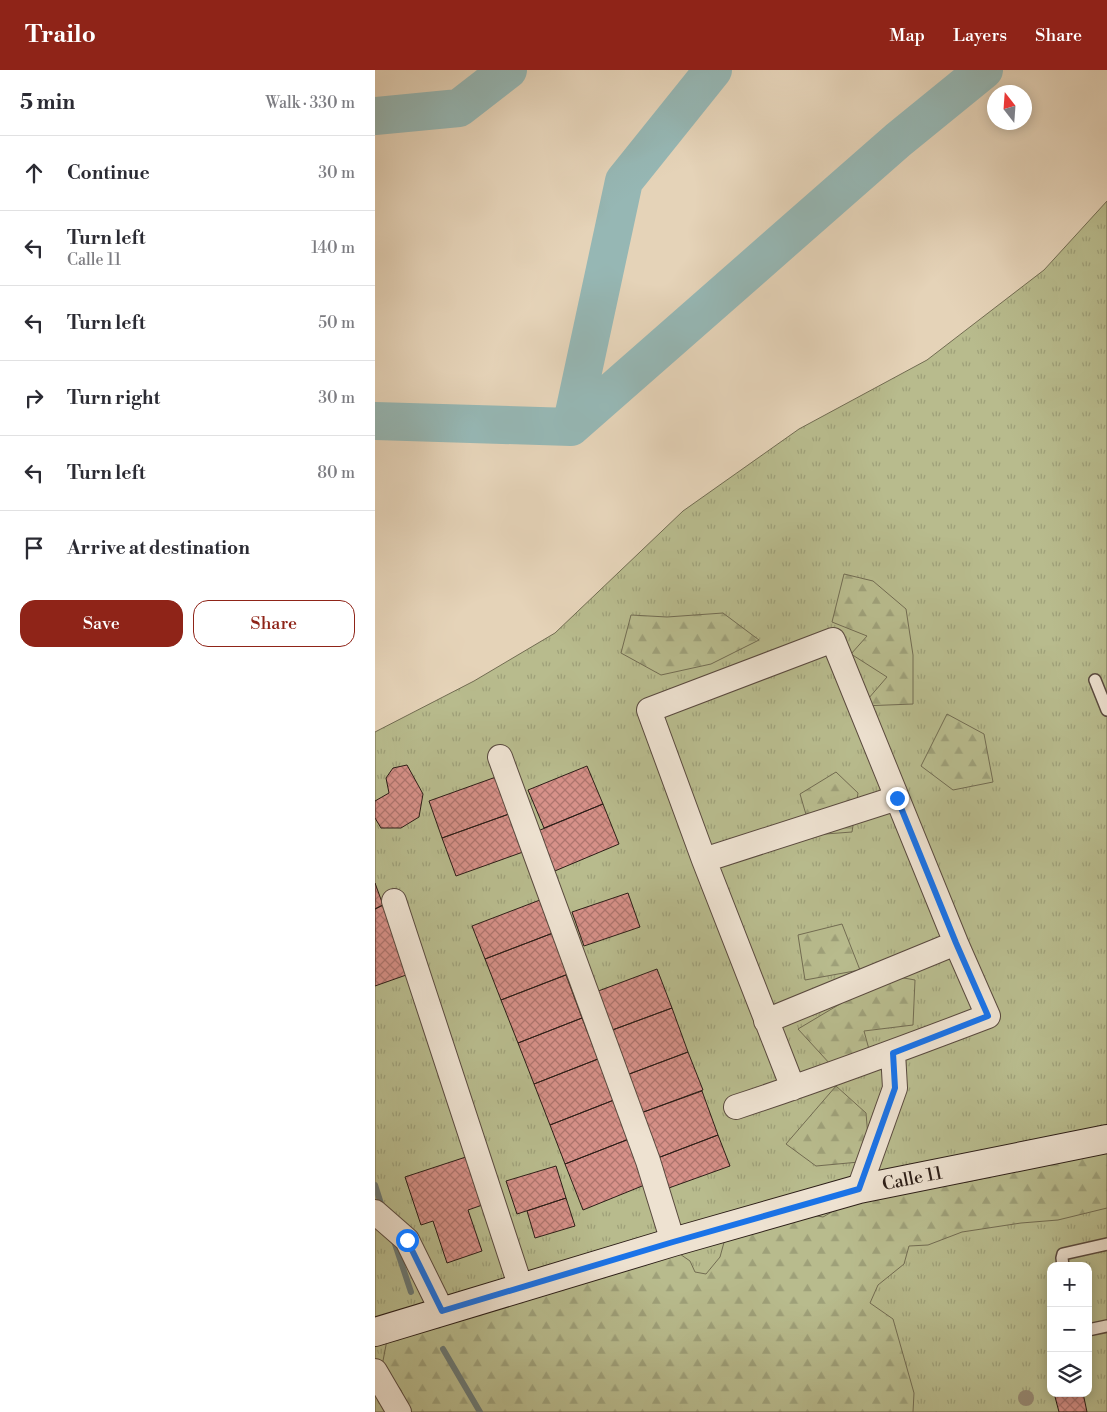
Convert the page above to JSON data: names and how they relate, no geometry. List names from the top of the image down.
{
  "streets": {
    "main road": ["Calle 11"]
  },
  "north": "top",
  "page": {
    "header": "Trailo",
    "nav": ["Map", "Layers", "Share"],
    "heading": ["5 min", "Walk · 330 m"],
    "list": [
      ["Continue", "30 m"],
      ["Turn left", "Calle 11", "140 m"],
      ["Turn left", "50 m"],
      ["Turn right", "30 m"],
      ["Turn left", "80 m"],
      "Arrive at destination"
    ],
    "buttons": ["Save", "Share"],
    "map_buttons": ["+", "−"]
  }
}
